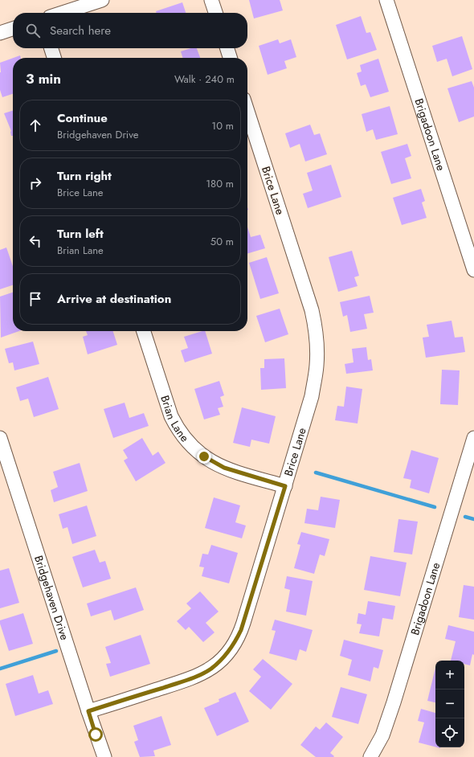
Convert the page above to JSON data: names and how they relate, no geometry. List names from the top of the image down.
{
  "streets": {
    "street": [
      "Brigadoon Lane",
      "Brice Lane",
      "Brian Lane",
      "Bridgehaven Drive"
    ]
  },
  "crossings": [
    ["Brice Lane", "Brian Lane"],
    ["Brice Lane", "Bridgehaven Drive"]
  ],
  "page": {
    "search": "Search here",
    "heading": ["3 min", "Walk · 240 m"],
    "list": [
      ["Continue", "Bridgehaven Drive", "10 m"],
      ["Turn right", "Brice Lane", "180 m"],
      ["Turn left", "Brian Lane", "50 m"],
      "Arrive at destination"
    ],
    "map_buttons": ["+", "−"]
  }
}
